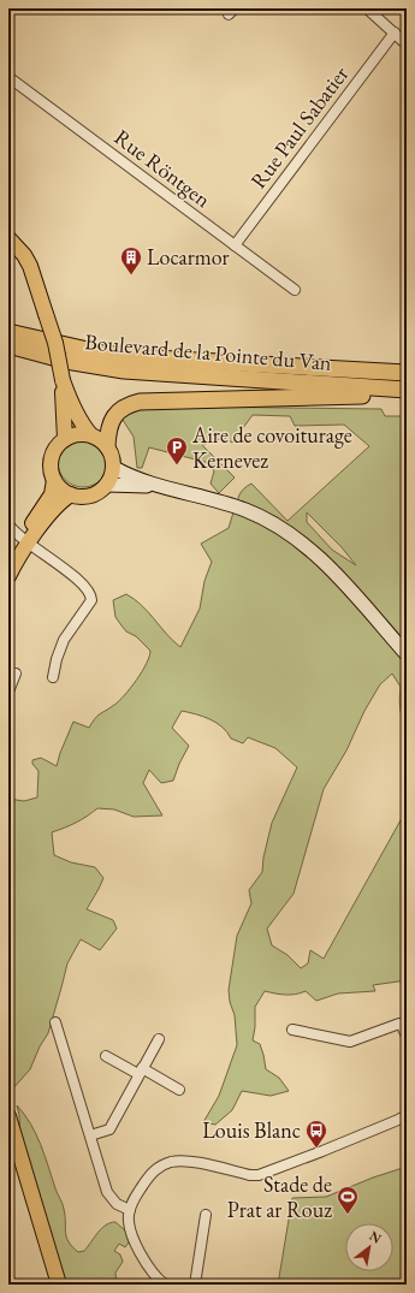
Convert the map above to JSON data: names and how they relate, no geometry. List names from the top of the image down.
{
  "streets": {
    "highway": ["Boulevard de la Pointe du Van"],
    "street": ["Rue Paul Sabatier", "Rue Röntgen"]
  },
  "crossings": [
    ["Rue Paul Sabatier", "Rue Röntgen"]
  ],
  "places": {
    "building": ["Locarmor"],
    "parking": ["Aire de covoiturage Kernevez"],
    "bus stop": ["Louis Blanc"],
    "sports": ["Stade de Prat ar Rouz"]
  },
  "north": "top right"
}
